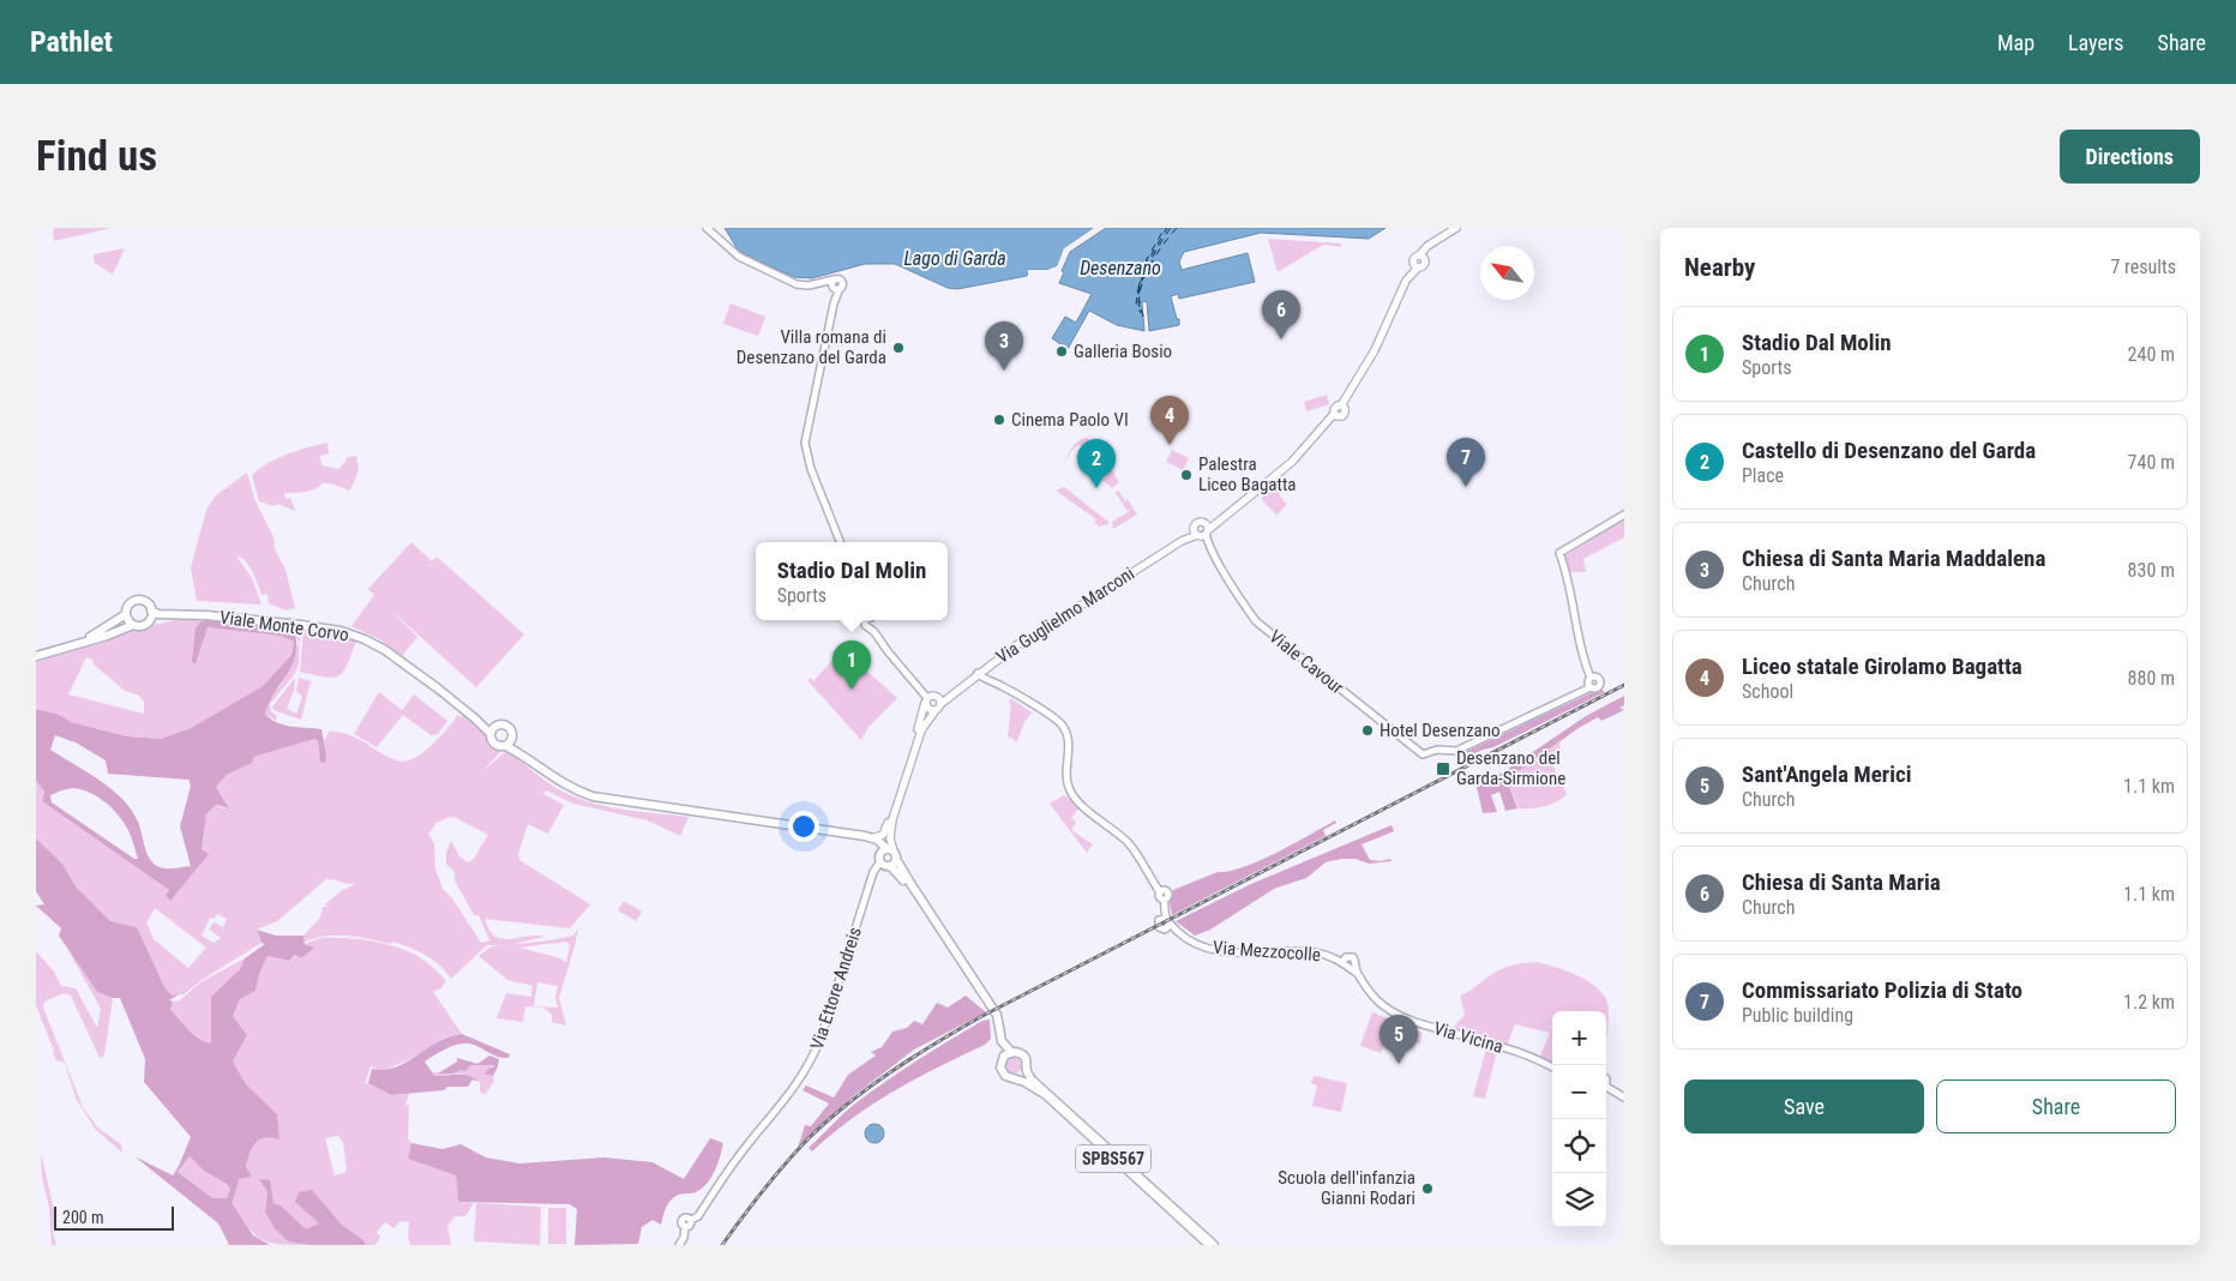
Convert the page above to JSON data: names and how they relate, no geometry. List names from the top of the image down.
{
  "streets": {
    "main road": ["Via Guglielmo Marconi", "Viale Monte Corvo", "SPBS567"],
    "street": [
      "Viale Cavour",
      "Via Mezzocolle",
      "Via Ettore Andreis",
      "Via Vicina"
    ]
  },
  "crossings": [
    ["Via Guglielmo Marconi", "Viale Cavour"],
    ["Via Guglielmo Marconi", "Via Ettore Andreis"]
  ],
  "water": ["Lago di Garda", "Desenzano"],
  "places": {
    "other": [
      "Villa romana di Desenzano del Garda",
      "Galleria Bosio",
      "Cinema Paolo VI",
      "Palestra Liceo Bagatta",
      "Hotel Desenzano",
      "Scuola dell'infanzia Gianni Rodari"
    ],
    "transit": ["Desenzano del Garda-Sirmione"]
  },
  "scale_bar": "200 m",
  "north": "top left",
  "page": {
    "header": "Pathlet",
    "nav": ["Map", "Layers", "Share"],
    "buttons": [
      "Directions",
      ["Save", "Share"]
    ],
    "title": "Find us",
    "heading": ["Nearby", "7 results"],
    "pins": [
      "6",
      "3",
      "4",
      "7",
      "2",
      "1",
      "5"
    ],
    "list": [
      {
        "mark": "1",
        "name": "Stadio Dal Molin",
        "note": "Sports",
        "value": "240 m"
      },
      {
        "mark": "2",
        "name": "Castello di Desenzano del Garda",
        "note": "Place",
        "value": "740 m"
      },
      {
        "mark": "3",
        "name": "Chiesa di Santa Maria Maddalena",
        "note": "Church",
        "value": "830 m"
      },
      {
        "mark": "4",
        "name": "Liceo statale Girolamo Bagatta",
        "note": "School",
        "value": "880 m"
      },
      {
        "mark": "5",
        "name": "Sant'Angela Merici",
        "note": "Church",
        "value": "1.1 km"
      },
      {
        "mark": "6",
        "name": "Chiesa di Santa Maria",
        "note": "Church",
        "value": "1.1 km"
      },
      {
        "mark": "7",
        "name": "Commissariato Polizia di Stato",
        "note": "Public building",
        "value": "1.2 km"
      }
    ],
    "popup": ["Stadio Dal Molin", "Sports"],
    "map_buttons": ["+", "−"],
    "scale": "200 m"
  }
}
